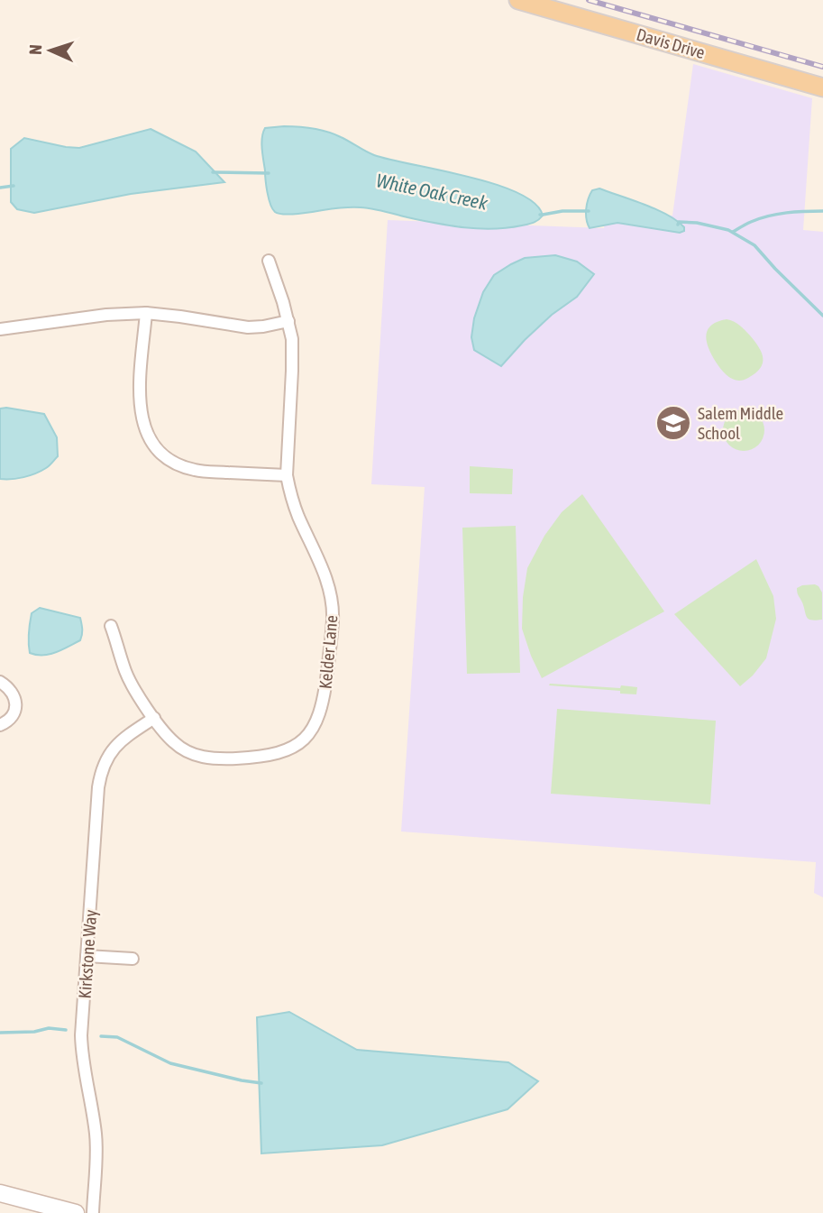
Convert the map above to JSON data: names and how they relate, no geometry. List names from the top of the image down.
{
  "streets": {
    "main road": ["Davis Drive"],
    "street": ["Kelder Lane", "Kirkstone Way"]
  },
  "crossings": [
    ["Kelder Lane", "Kirkstone Way"]
  ],
  "water": ["White Oak Creek"],
  "places": {
    "school or university": ["Salem Middle School"]
  },
  "north": "left"
}
